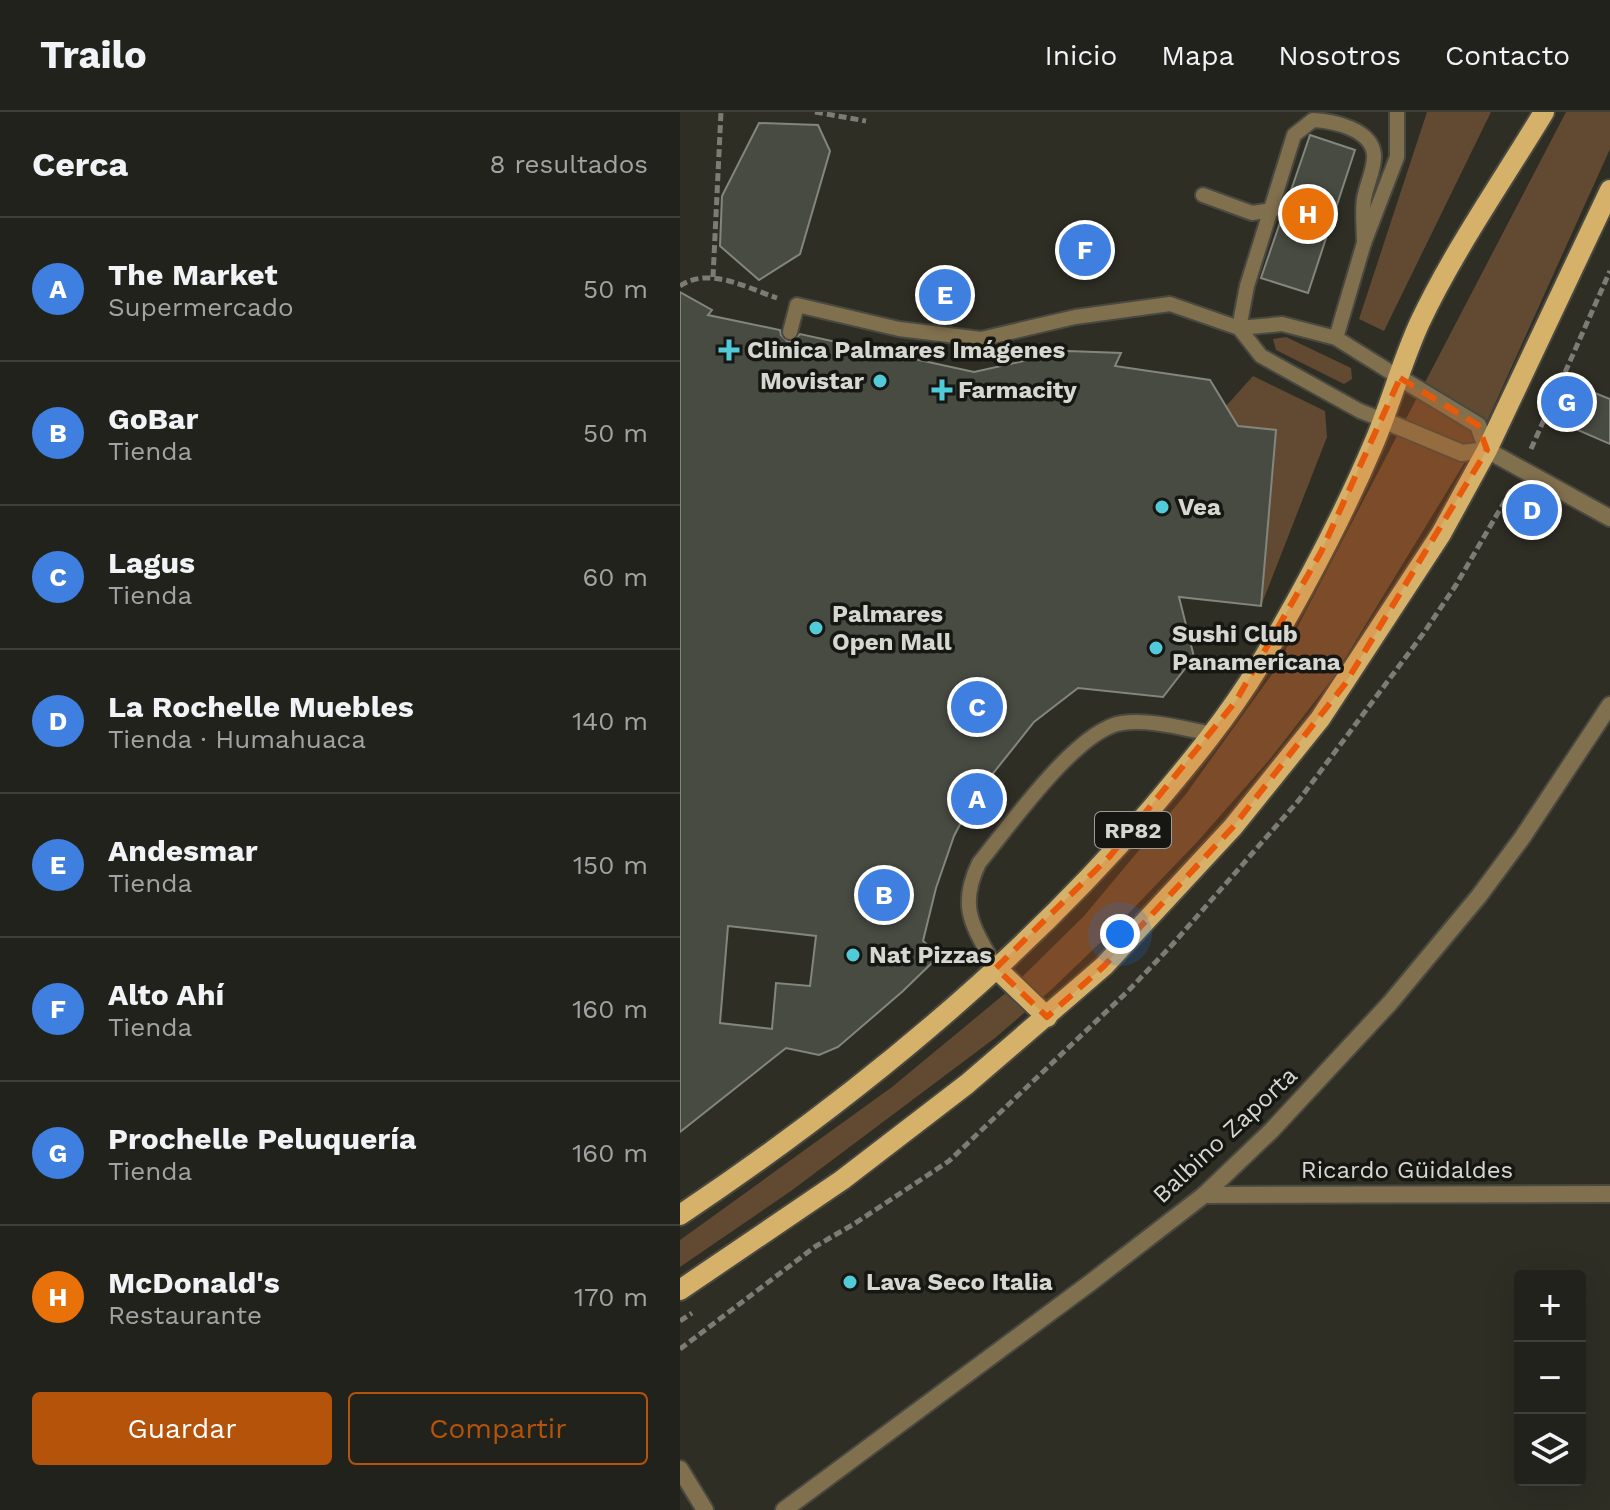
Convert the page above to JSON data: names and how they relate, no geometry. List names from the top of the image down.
{
  "streets": {
    "main road": ["RP82"],
    "street": ["Balbino Zaporta", "Ricardo Güidaldes"]
  },
  "crossings": [
    ["Balbino Zaporta", "Ricardo Güidaldes"]
  ],
  "places": {
    "health": ["Clinica Palmares Imágenes", "Farmacity"],
    "other": [
      "Movistar",
      "Vea",
      "Palmares Open Mall",
      "Sushi Club Panamericana",
      "Nat Pizzas",
      "Lava Seco Italia"
    ]
  },
  "page": {
    "header": "Trailo",
    "nav": [
      "Inicio",
      "Mapa",
      "Nosotros",
      "Contacto"
    ],
    "heading": ["Cerca", "8 resultados"],
    "pins": [
      "H",
      "F",
      "E",
      "G",
      "D",
      "C",
      "A",
      "B"
    ],
    "list": [
      {
        "mark": "A",
        "name": "The Market",
        "note": "Supermercado",
        "value": "50 m"
      },
      {
        "mark": "B",
        "name": "GoBar",
        "note": "Tienda",
        "value": "50 m"
      },
      {
        "mark": "C",
        "name": "Lagus",
        "note": "Tienda",
        "value": "60 m"
      },
      {
        "mark": "D",
        "name": "La Rochelle Muebles",
        "note": "Tienda · Humahuaca",
        "value": "140 m"
      },
      {
        "mark": "E",
        "name": "Andesmar",
        "note": "Tienda",
        "value": "150 m"
      },
      {
        "mark": "F",
        "name": "Alto Ahí",
        "note": "Tienda",
        "value": "160 m"
      },
      {
        "mark": "G",
        "name": "Prochelle Peluquería",
        "note": "Tienda",
        "value": "160 m"
      },
      {
        "mark": "H",
        "name": "McDonald's",
        "note": "Restaurante",
        "value": "170 m"
      }
    ],
    "map_buttons": ["+", "−"],
    "buttons": ["Guardar", "Compartir"]
  }
}
